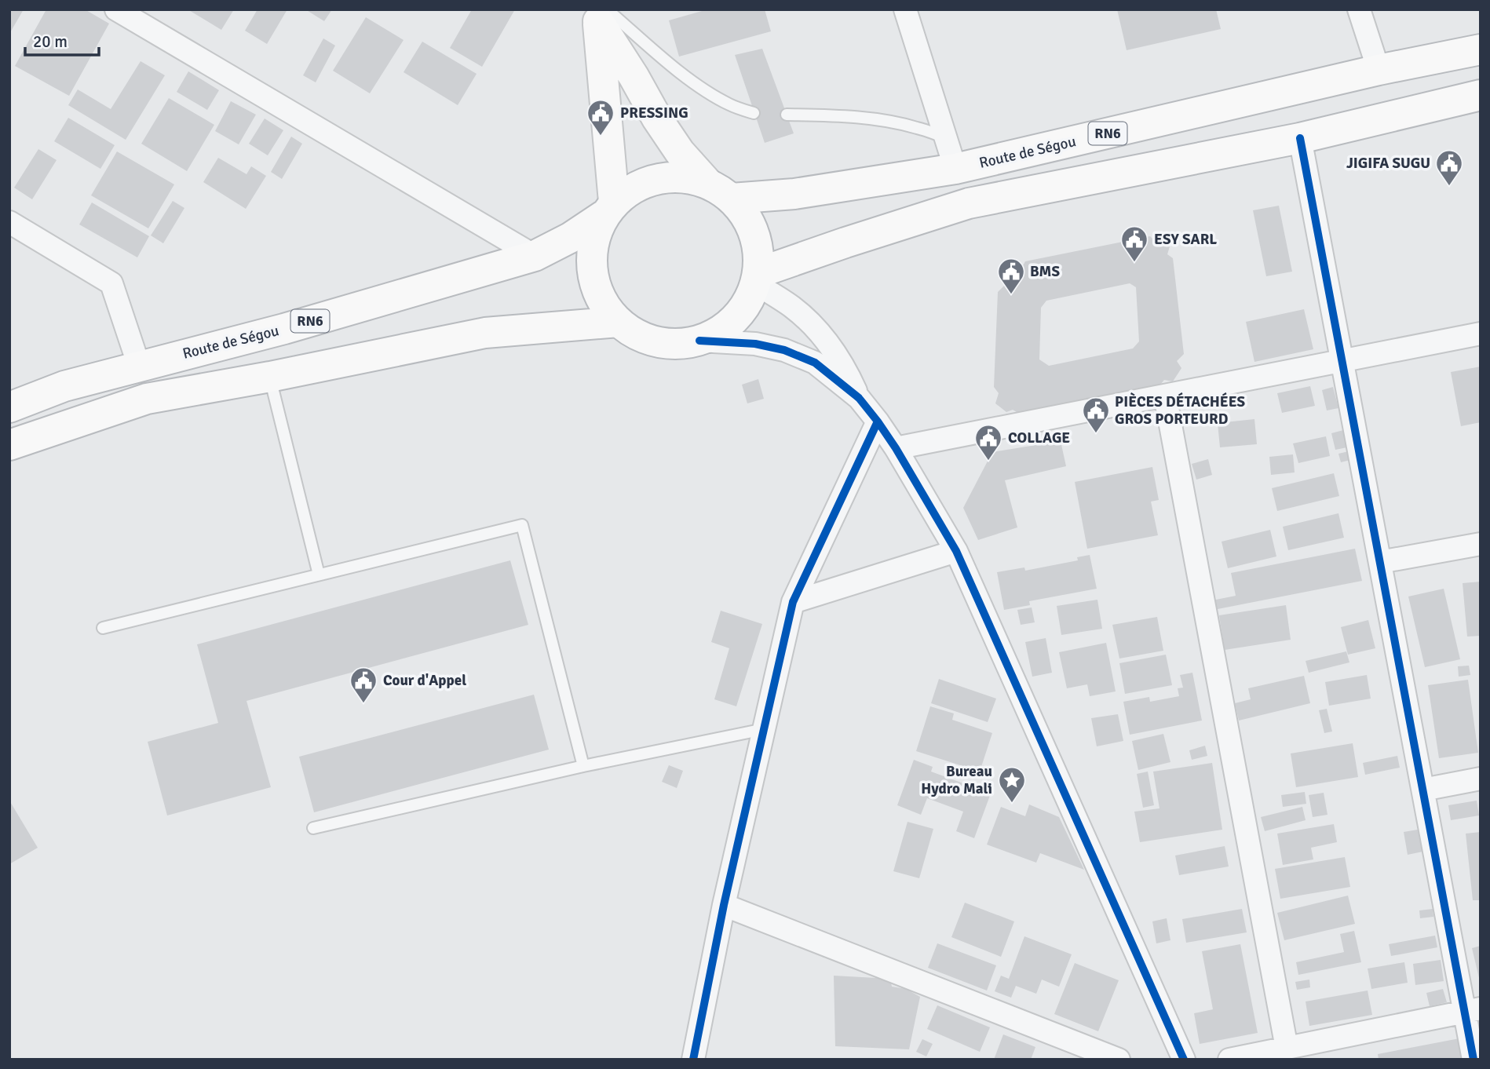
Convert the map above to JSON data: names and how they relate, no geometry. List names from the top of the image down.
{
  "streets": {
    "main road": ["RN6", "Route de Ségou"]
  },
  "places": {
    "public building": [
      "PRESSING",
      "JIGIFA SUGU",
      "ESY SARL",
      "BMS",
      "PIÈCES DÉTACHÉES GROS PORTEURD",
      "COLLAGE",
      "Cour d'Appel"
    ],
    "place": ["Bureau Hydro Mali"]
  },
  "scale_bar": "20 m"
}
